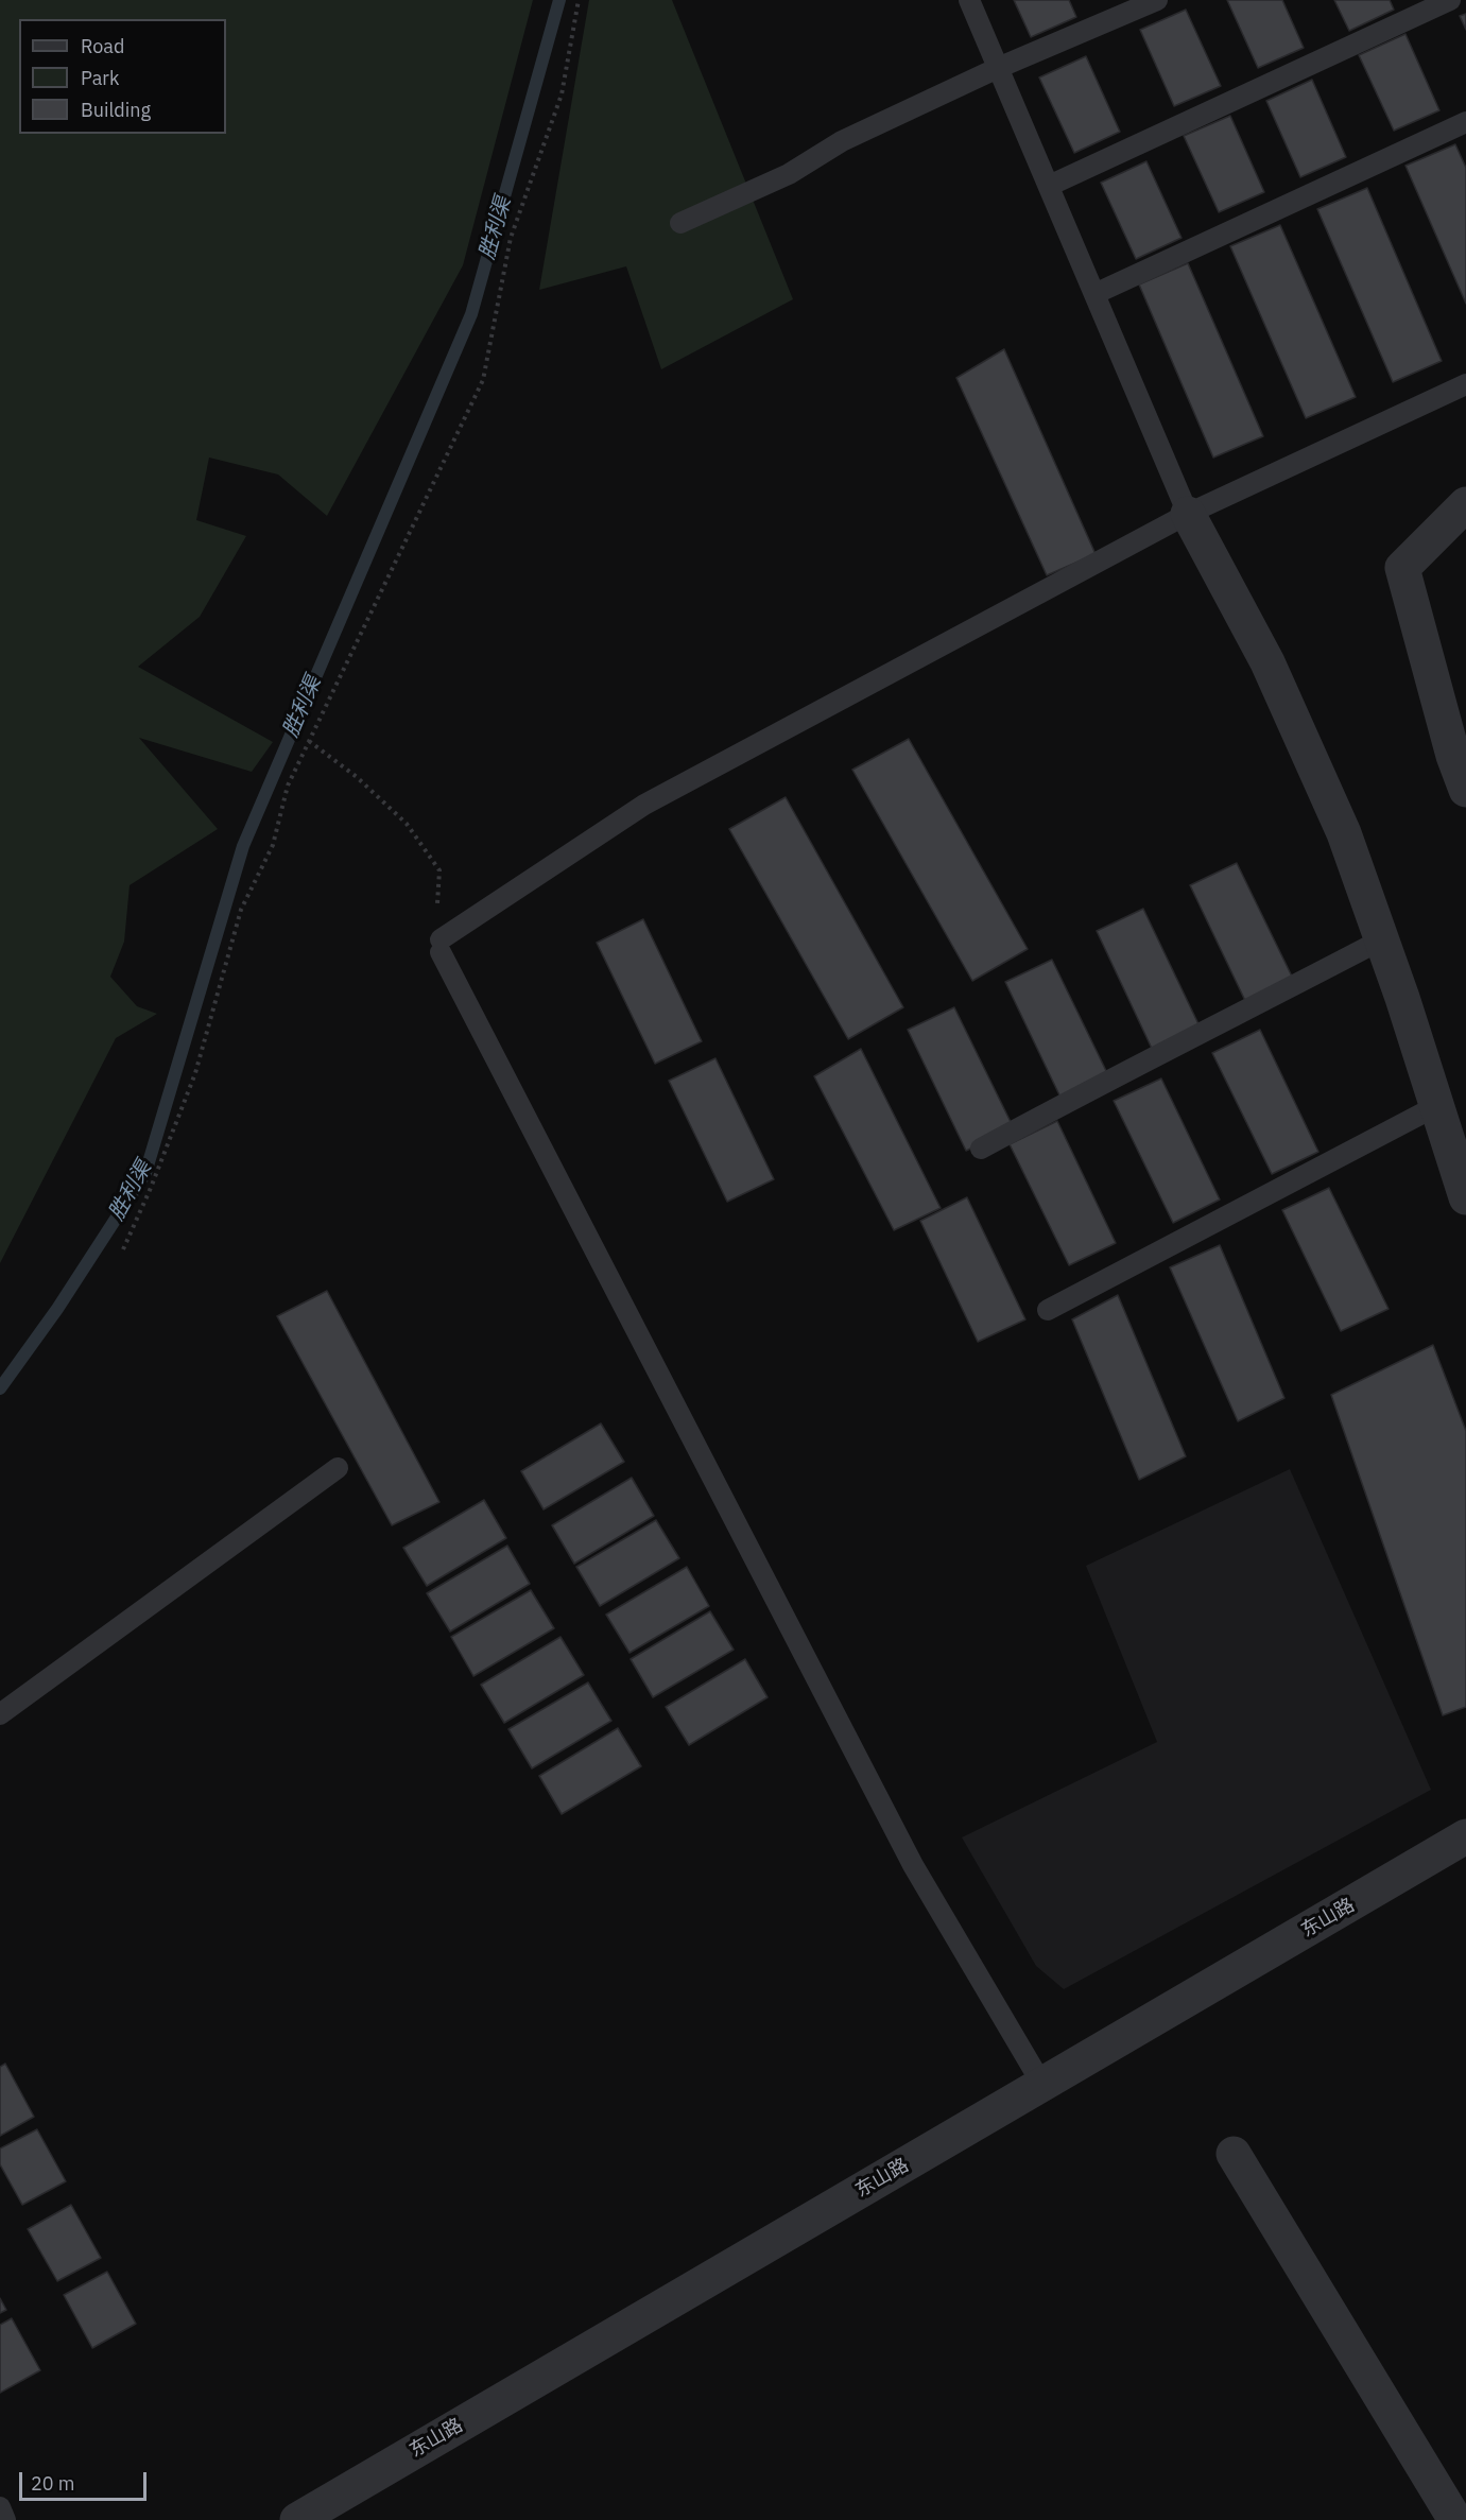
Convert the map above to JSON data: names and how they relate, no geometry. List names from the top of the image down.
{
  "streets": {
    "street": ["东山路"]
  },
  "water": ["胜利渠"],
  "legend": ["Road", "Park", "Building"],
  "scale_bar": "20 m"
}
